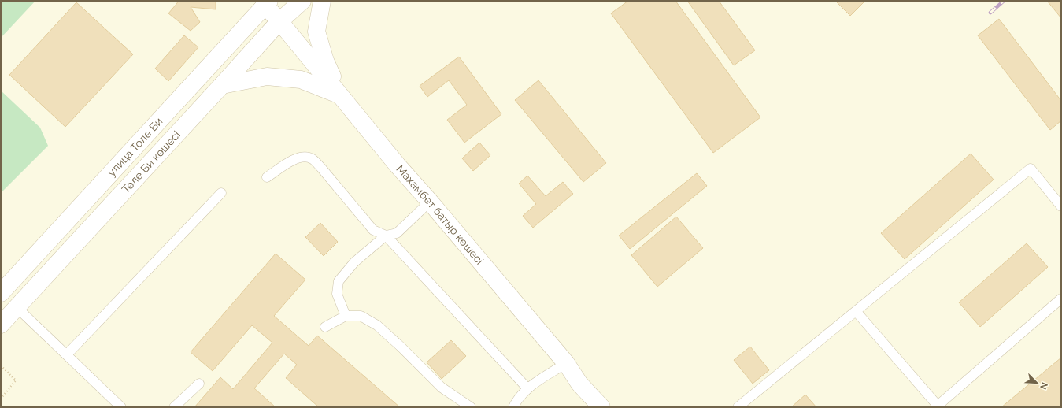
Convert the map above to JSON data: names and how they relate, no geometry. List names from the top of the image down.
{
  "streets": {
    "main road": ["улица Толе Би", "Төле Би көшесі", "Махамбет батыр көшесі"]
  },
  "crossings": [
    ["улица Толе Би", "Махамбет батыр көшесі"],
    ["Төле Би көшесі", "Махамбет батыр көшесі"]
  ],
  "north": "bottom right"
}
